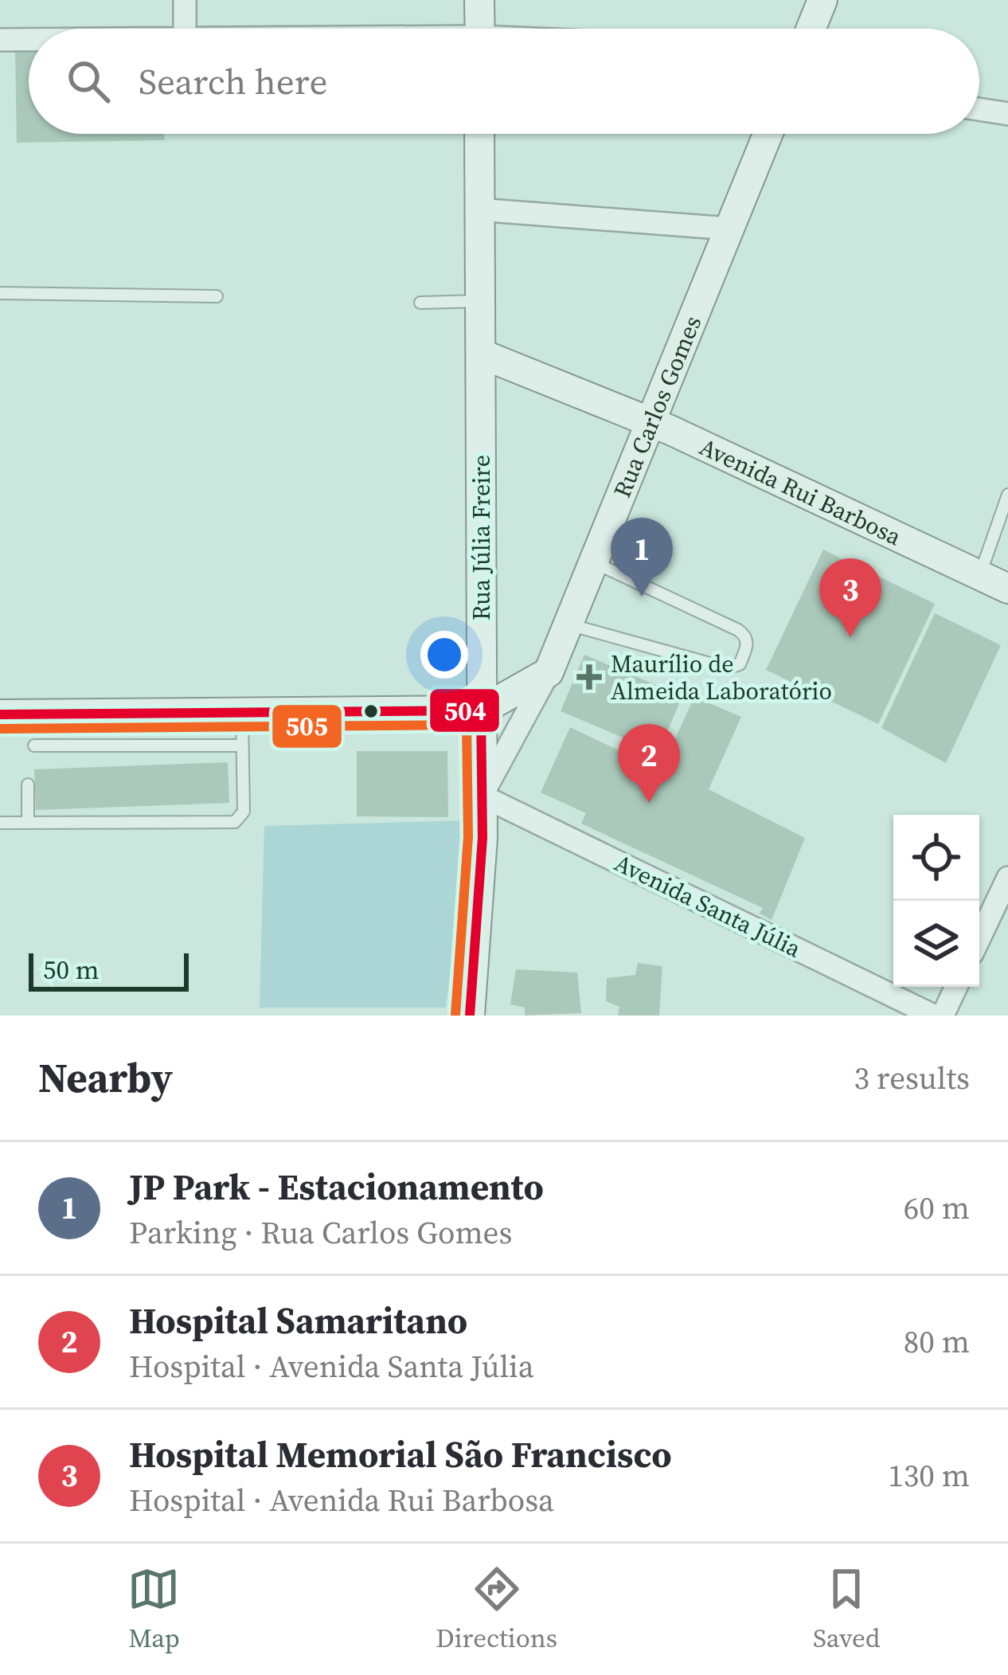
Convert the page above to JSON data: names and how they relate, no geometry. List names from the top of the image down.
{
  "streets": {
    "main road": ["Rua Carlos Gomes", "Avenida Rui Barbosa", "Rua Júlia Freire"],
    "street": ["Avenida Santa Júlia"]
  },
  "crossings": [
    ["Rua Carlos Gomes", "Avenida Rui Barbosa"],
    ["Rua Carlos Gomes", "Rua Júlia Freire"],
    ["Rua Carlos Gomes", "Avenida Santa Júlia"],
    ["Avenida Rui Barbosa", "Rua Júlia Freire"],
    ["Rua Júlia Freire", "Avenida Santa Júlia"]
  ],
  "places": {
    "health": ["Maurílio de Almeida Laboratório"]
  },
  "lines": ["transit line 504", "transit line 505"],
  "scale_bar": "50 m",
  "page": {
    "search": "Search here",
    "pins": ["1", "3", "2"],
    "scale": "50 m",
    "heading": ["Nearby", "3 results"],
    "list": [
      {
        "mark": "1",
        "name": "JP Park - Estacionamento",
        "note": "Parking · Rua Carlos Gomes",
        "value": "60 m"
      },
      {
        "mark": "2",
        "name": "Hospital Samaritano",
        "note": "Hospital · Avenida Santa Júlia",
        "value": "80 m"
      },
      {
        "mark": "3",
        "name": "Hospital Memorial São Francisco",
        "note": "Hospital · Avenida Rui Barbosa",
        "value": "130 m"
      }
    ],
    "nav": ["Map", "Directions", "Saved"]
  }
}
